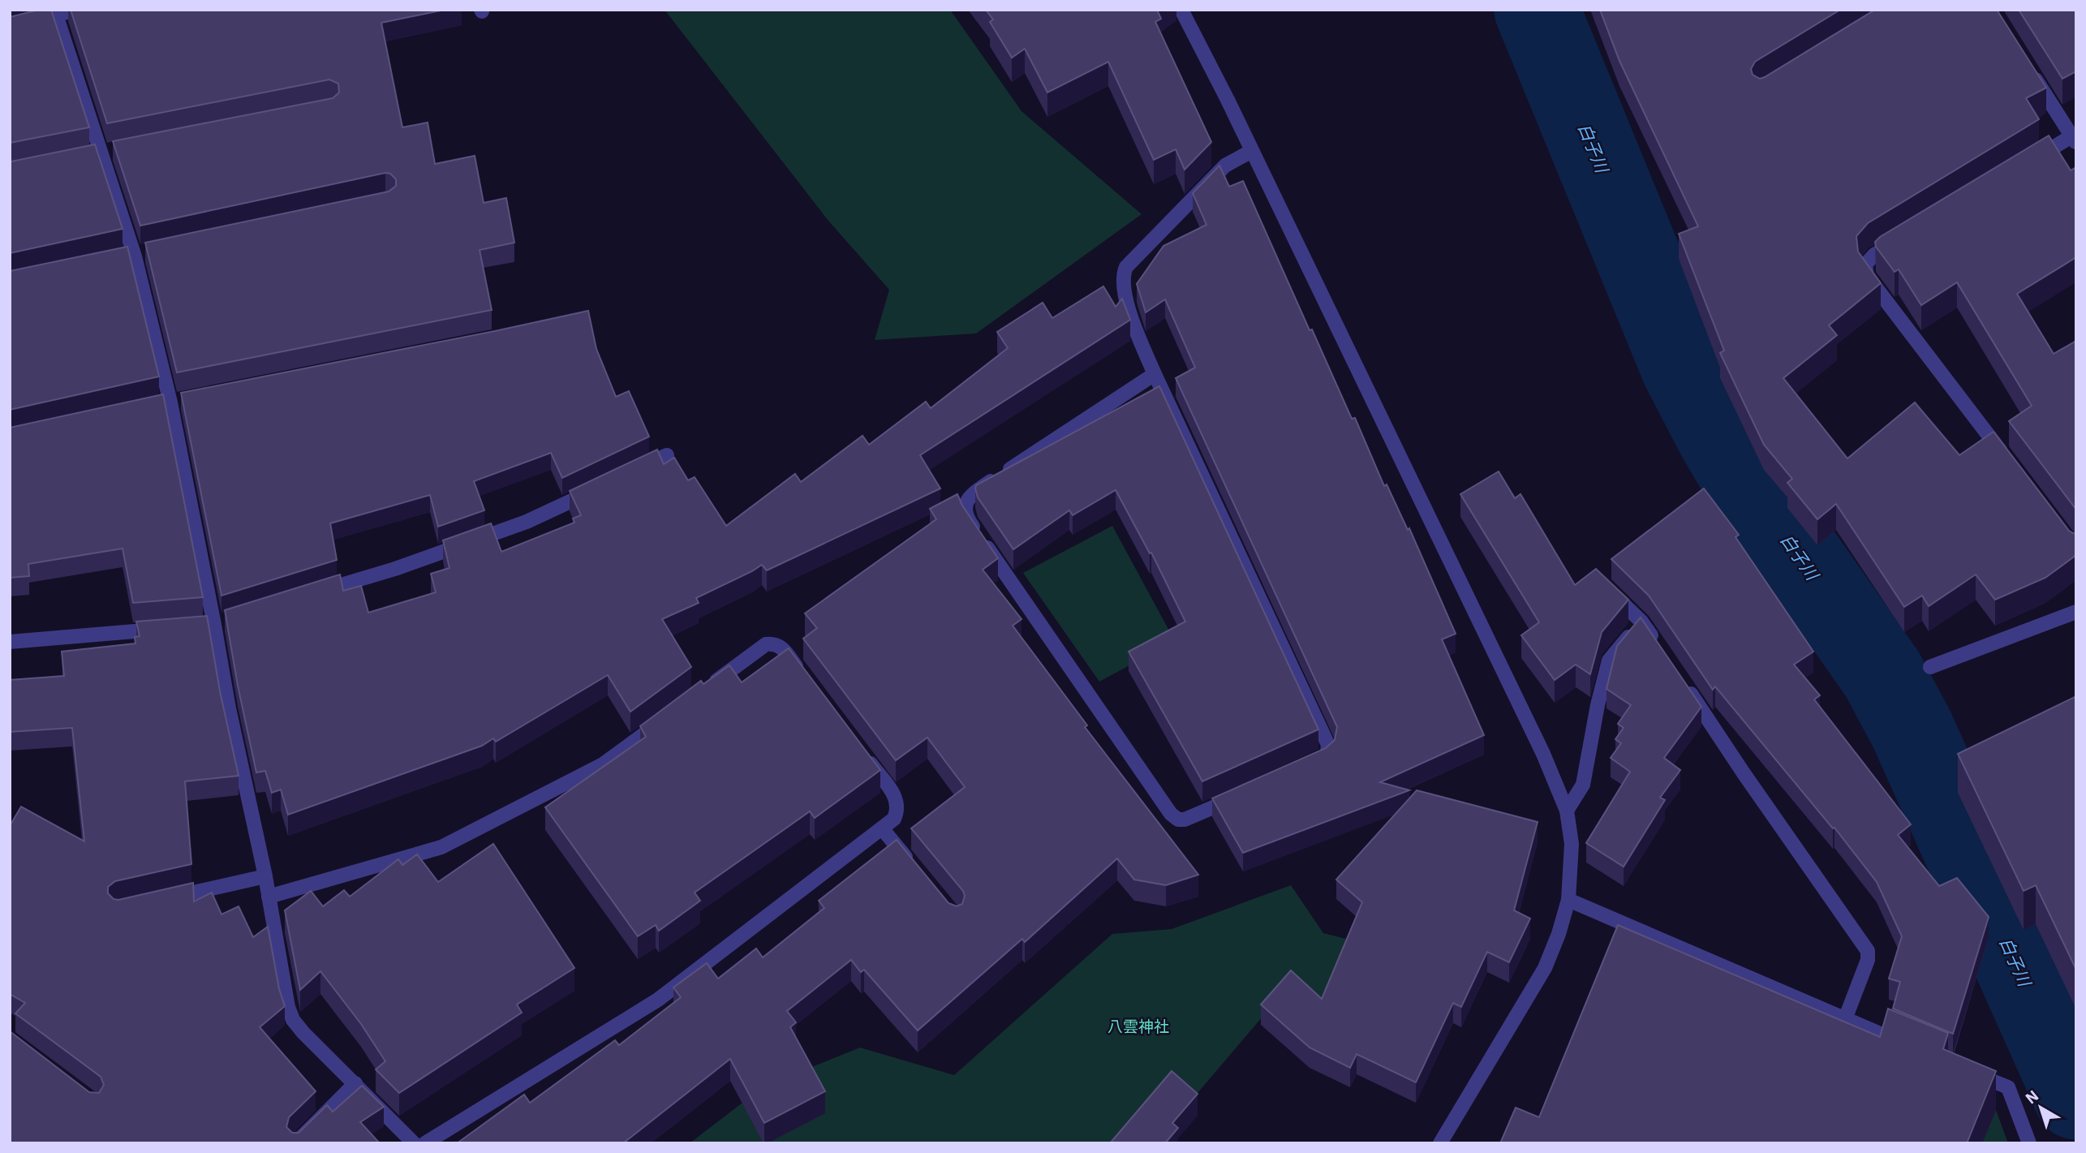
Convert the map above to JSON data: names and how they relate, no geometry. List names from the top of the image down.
{
  "water": ["白子川"],
  "parks": ["八雲神社"],
  "north": "top left"
}
